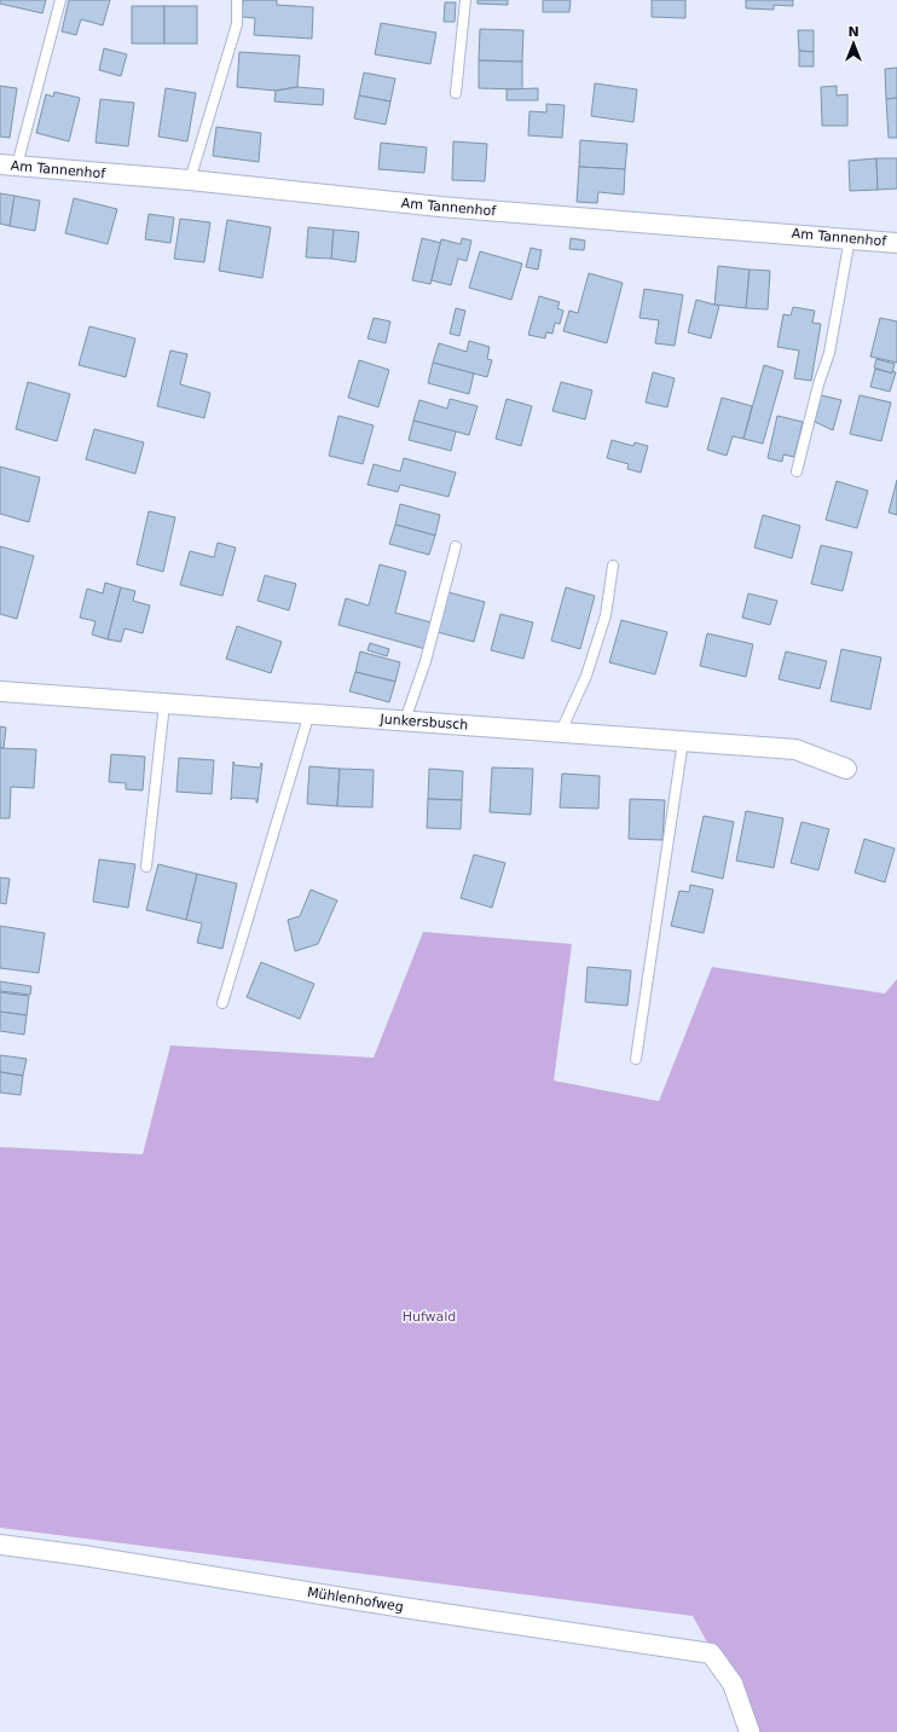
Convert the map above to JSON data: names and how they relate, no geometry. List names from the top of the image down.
{
  "streets": {
    "street": ["Am Tannenhof", "Junkersbusch", "Mühlenhofweg"]
  },
  "parks": ["Hufwald"],
  "north": "top"
}
